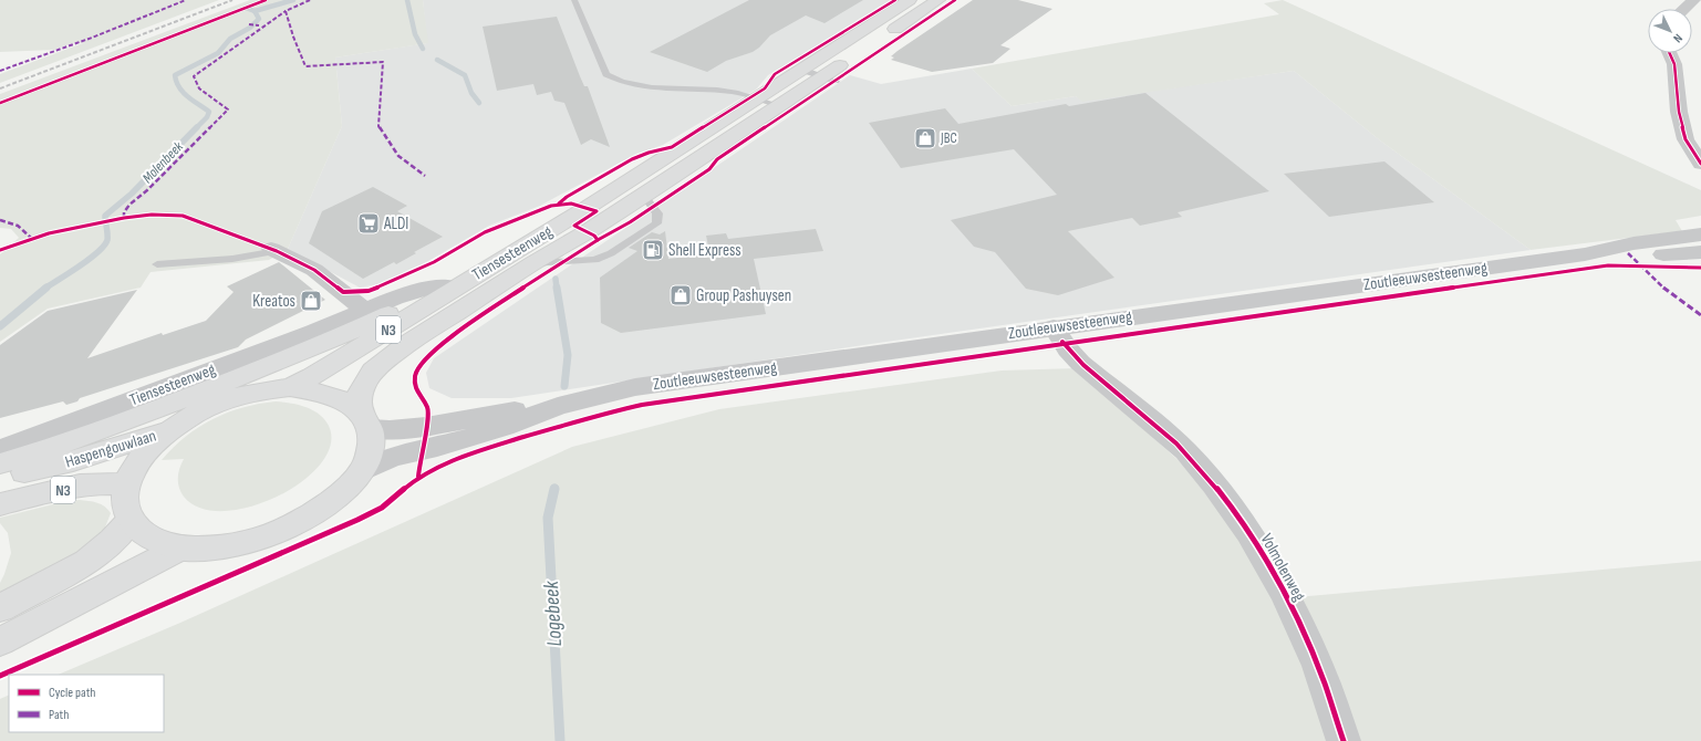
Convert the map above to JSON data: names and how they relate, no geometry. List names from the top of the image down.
{
  "streets": {
    "main road": ["Tiensesteenweg", "N3", "Haspengouwlaan"],
    "street": ["Zoutleeuwsesteenweg", "Volmolenweg"]
  },
  "crossings": [
    ["Tiensesteenweg", "Zoutleeuwsesteenweg"],
    ["Tiensesteenweg", "N3"],
    ["Zoutleeuwsesteenweg", "N3"],
    ["Zoutleeuwsesteenweg", "Volmolenweg"],
    ["N3", "Haspengouwlaan"]
  ],
  "water": ["Molenbeek", "Logebeek"],
  "places": {
    "shop": ["JBC", "Group Pashuysen", "Kreatos"],
    "supermarket": ["ALDI"],
    "fuel station": ["Shell Express"]
  },
  "legend": ["Cycle path", "Path"],
  "north": "bottom right"
}
